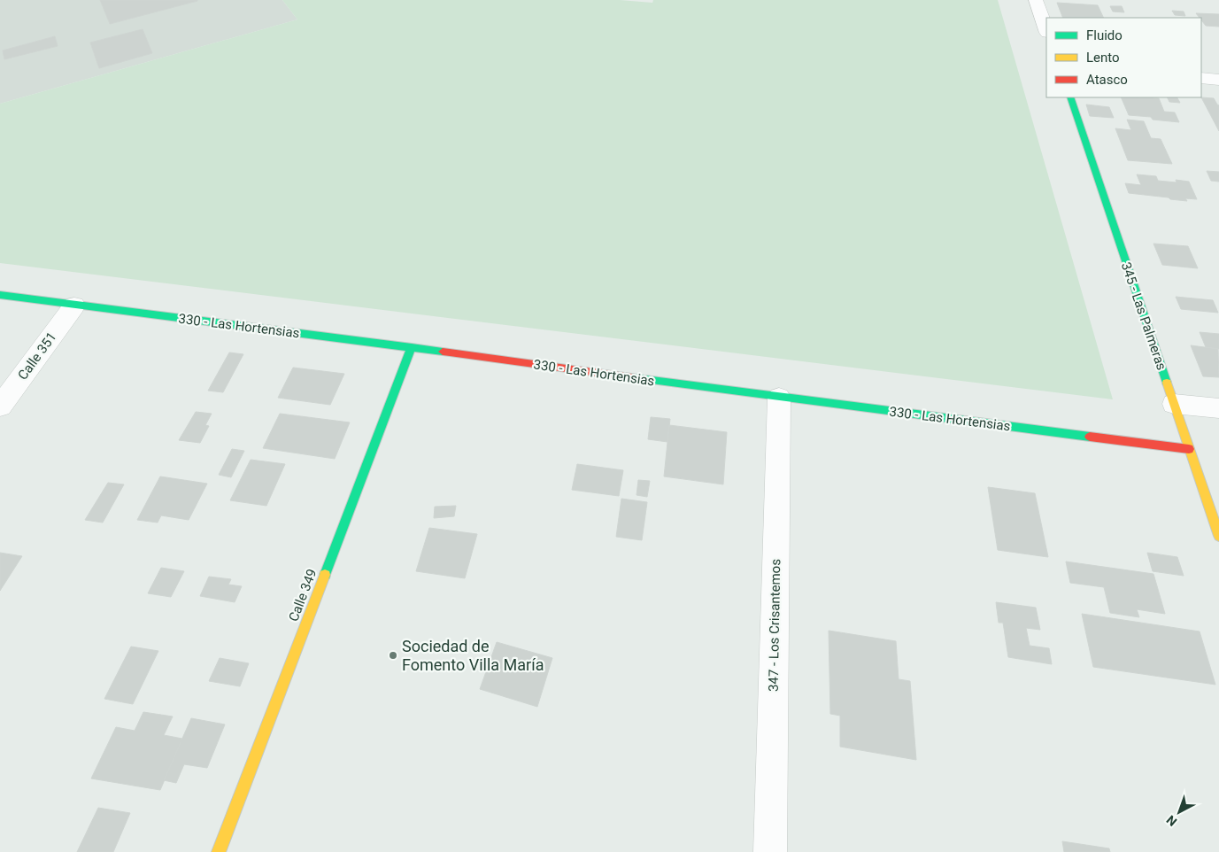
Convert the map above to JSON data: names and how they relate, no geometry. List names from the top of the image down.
{
  "streets": {
    "street": [
      "345 - Las Palmeras",
      "330 - Las Hortensias",
      "Calle 351",
      "Calle 349",
      "347 - Los Crisantemos"
    ]
  },
  "crossings": [
    ["345 - Las Palmeras", "330 - Las Hortensias"],
    ["330 - Las Hortensias", "Calle 351"],
    ["330 - Las Hortensias", "Calle 349"],
    ["330 - Las Hortensias", "347 - Los Crisantemos"]
  ],
  "places": ["Sociedad de Fomento Villa María"],
  "legend": ["Fluido", "Lento", "Atasco"],
  "north": "bottom left"
}
